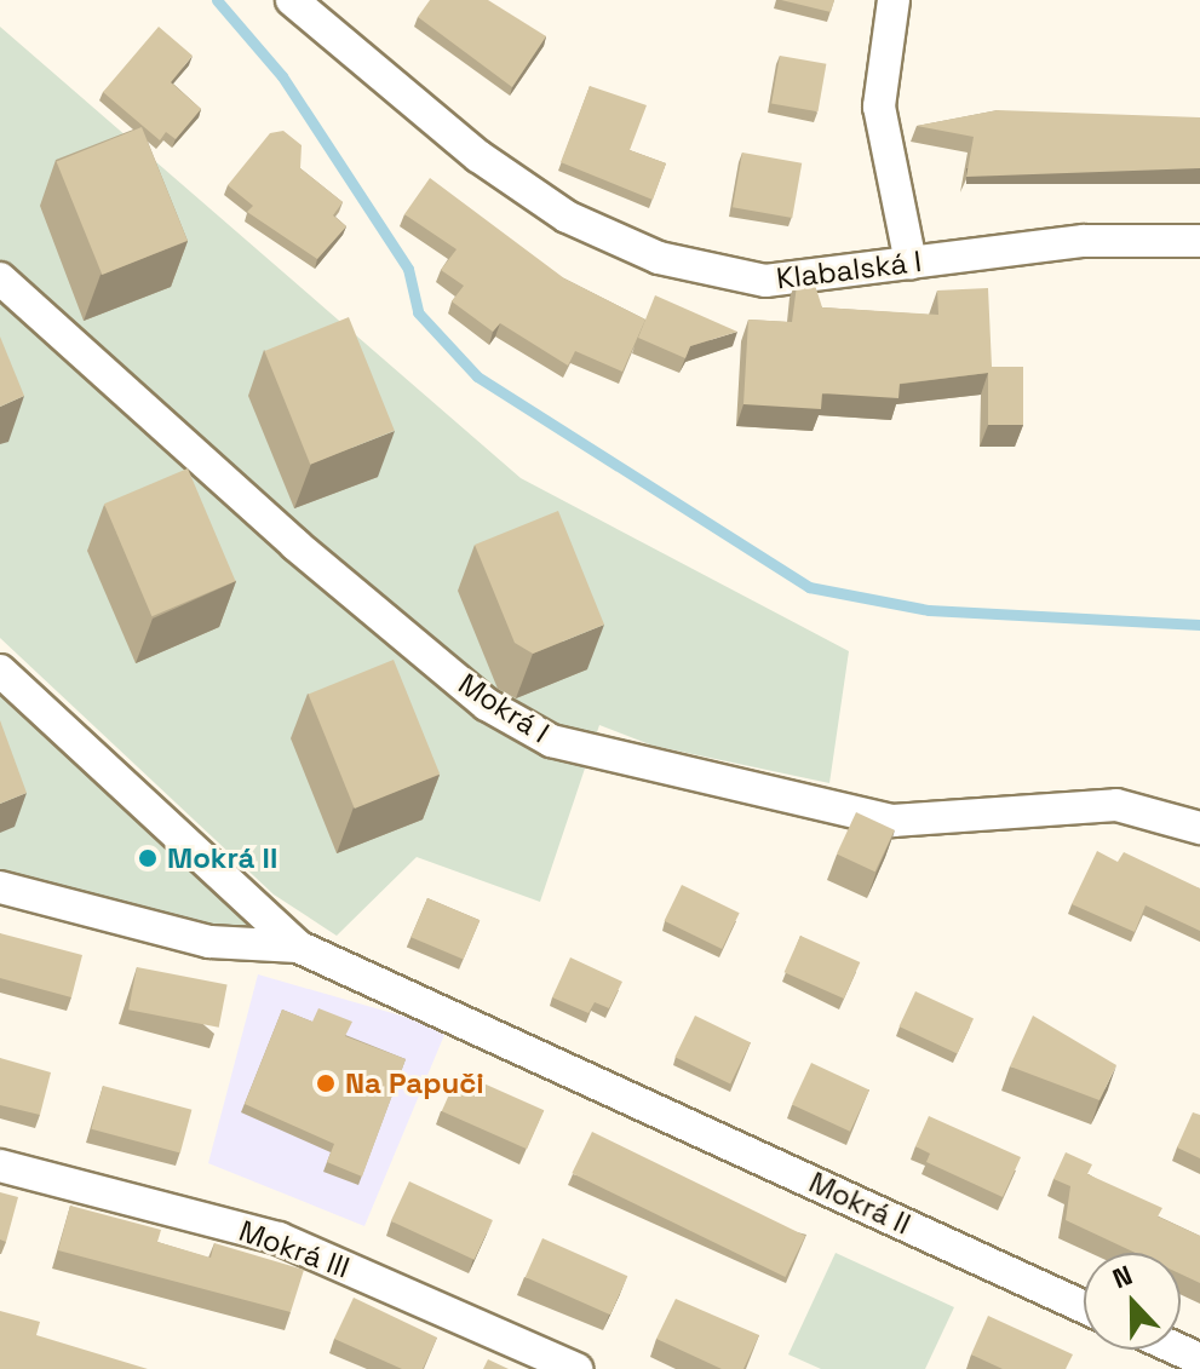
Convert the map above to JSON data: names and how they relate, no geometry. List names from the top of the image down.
{
  "streets": {
    "street": [
      "Klabalská I",
      "Mokrá I",
      "Mokrá II",
      "Mokrá III"
    ]
  },
  "places": ["Mokrá II", "Na Papuči"],
  "north": "top"
}
